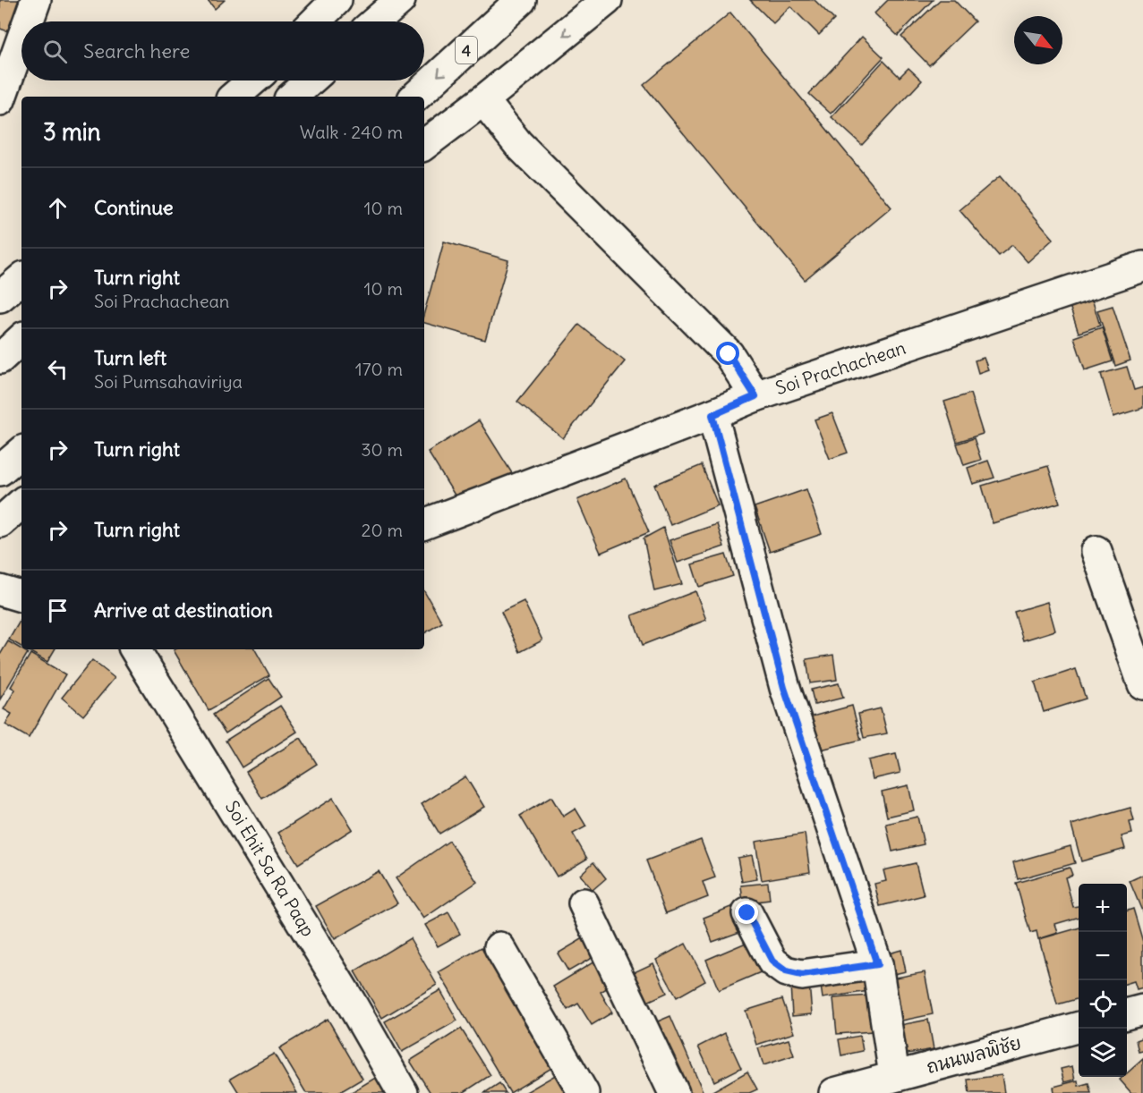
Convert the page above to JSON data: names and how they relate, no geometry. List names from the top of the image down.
{
  "streets": {
    "main road": [
      "4",
      "Soi Prachachean",
      "Soi Ehit Sa Ra Paap",
      "ถนนพลพิชัย"
    ]
  },
  "north": "bottom right",
  "page": {
    "search": "Search here",
    "heading": ["3 min", "Walk · 240 m"],
    "list": [
      ["Continue", "10 m"],
      ["Turn right", "Soi Prachachean", "10 m"],
      ["Turn left", "Soi Pumsahaviriya", "170 m"],
      ["Turn right", "30 m"],
      ["Turn right", "20 m"],
      "Arrive at destination"
    ],
    "map_buttons": ["+", "−"]
  }
}
